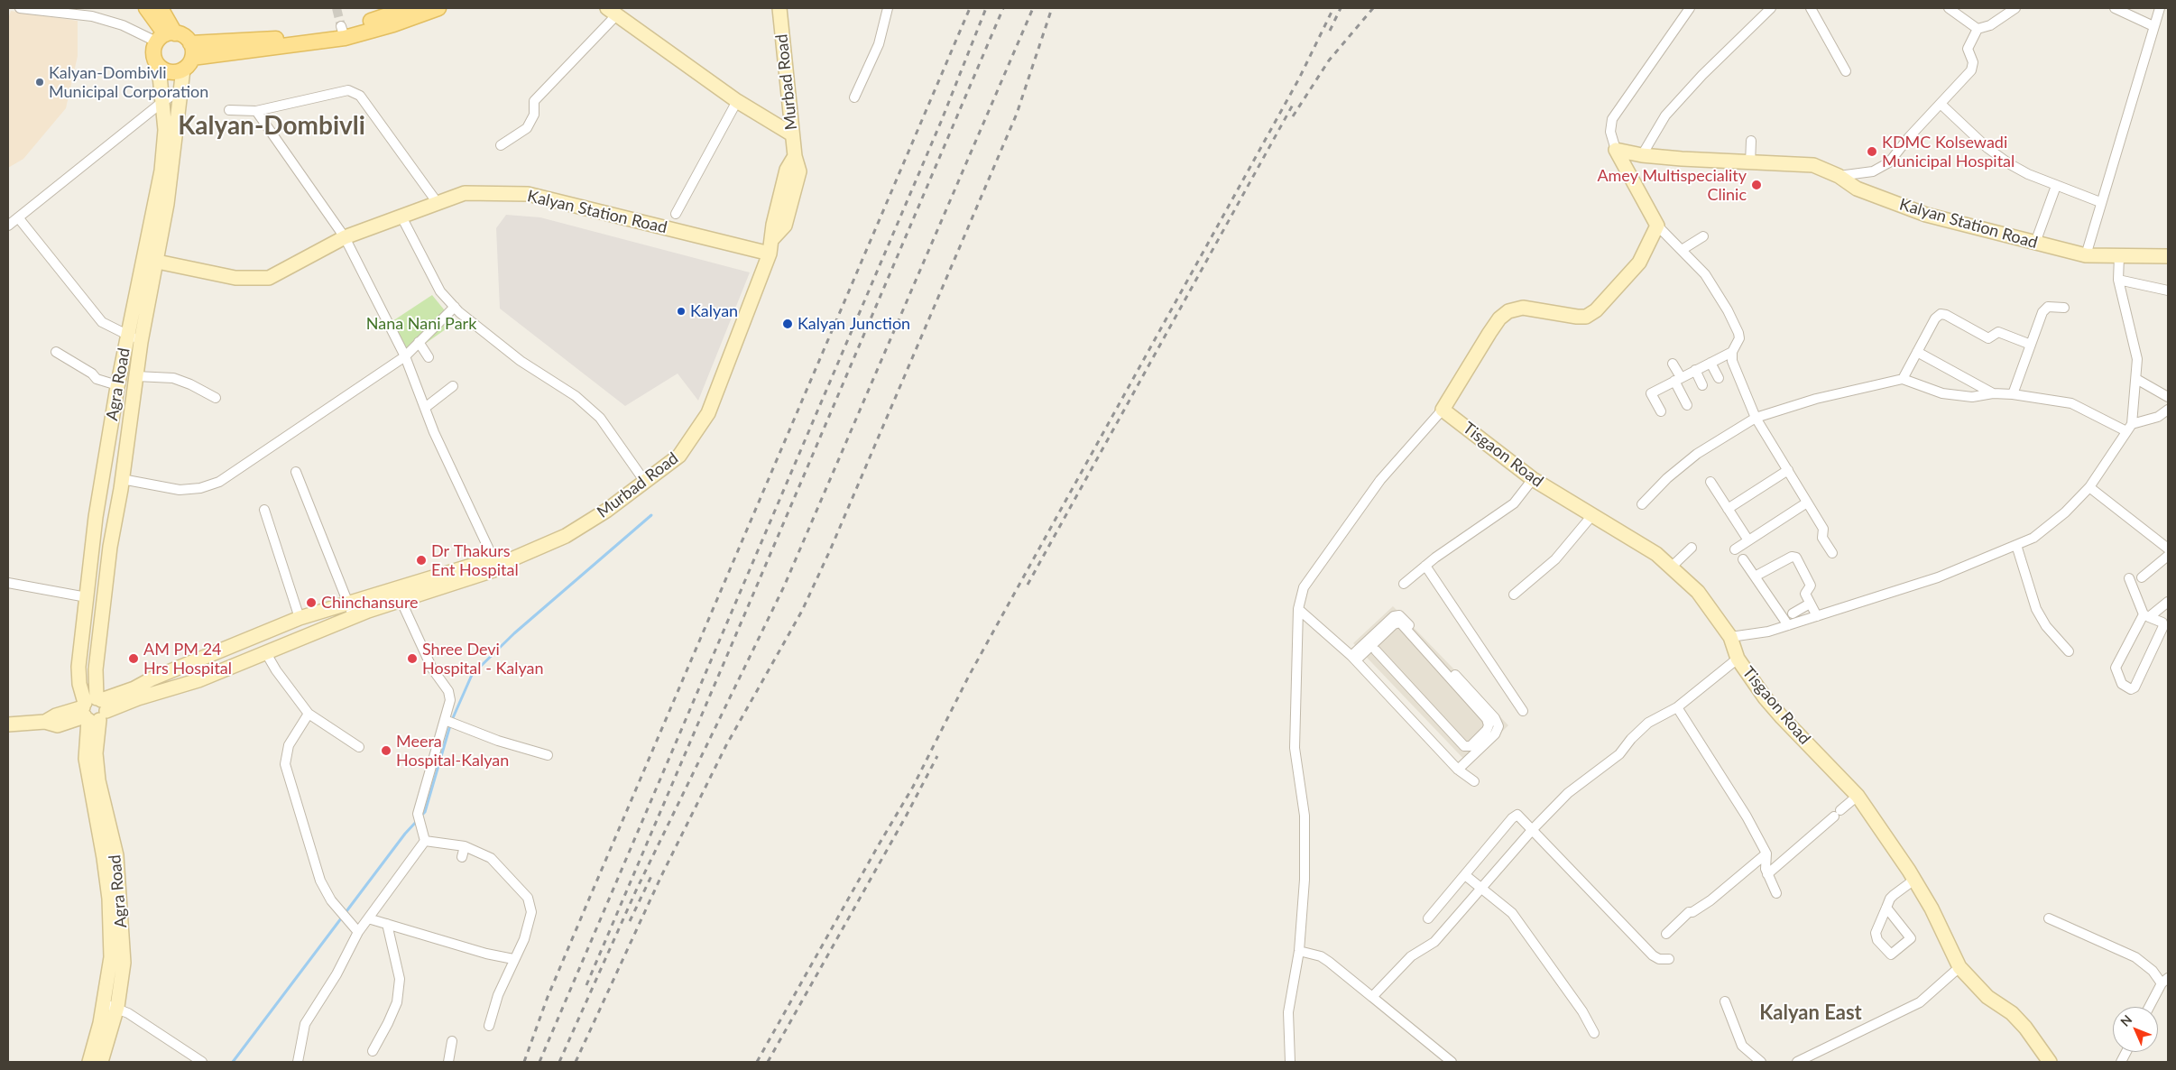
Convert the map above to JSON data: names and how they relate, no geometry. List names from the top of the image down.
{
  "streets": {
    "street": [
      "Murbad Road",
      "Kalyan Station Road",
      "Agra Road",
      "Tisgaon Road"
    ]
  },
  "crossings": [
    ["Murbad Road", "Kalyan Station Road"],
    ["Murbad Road", "Agra Road"],
    ["Kalyan Station Road", "Agra Road"]
  ],
  "districts": ["Kalyan-Dombivli", "Kalyan East"],
  "parks": ["Nana Nani Park"],
  "places": [
    "Kalyan-Dombivli Municipal Corporation",
    "KDMC Kolsewadi Municipal Hospital",
    "Amey Multispeciality Clinic",
    "Kalyan",
    "Kalyan Junction",
    "Dr Thakurs Ent Hospital",
    "Chinchansure",
    "AM PM 24 Hrs Hospital",
    "Shree Devi Hospital - Kalyan",
    "Meera Hospital-Kalyan"
  ],
  "north": "top left"
}
